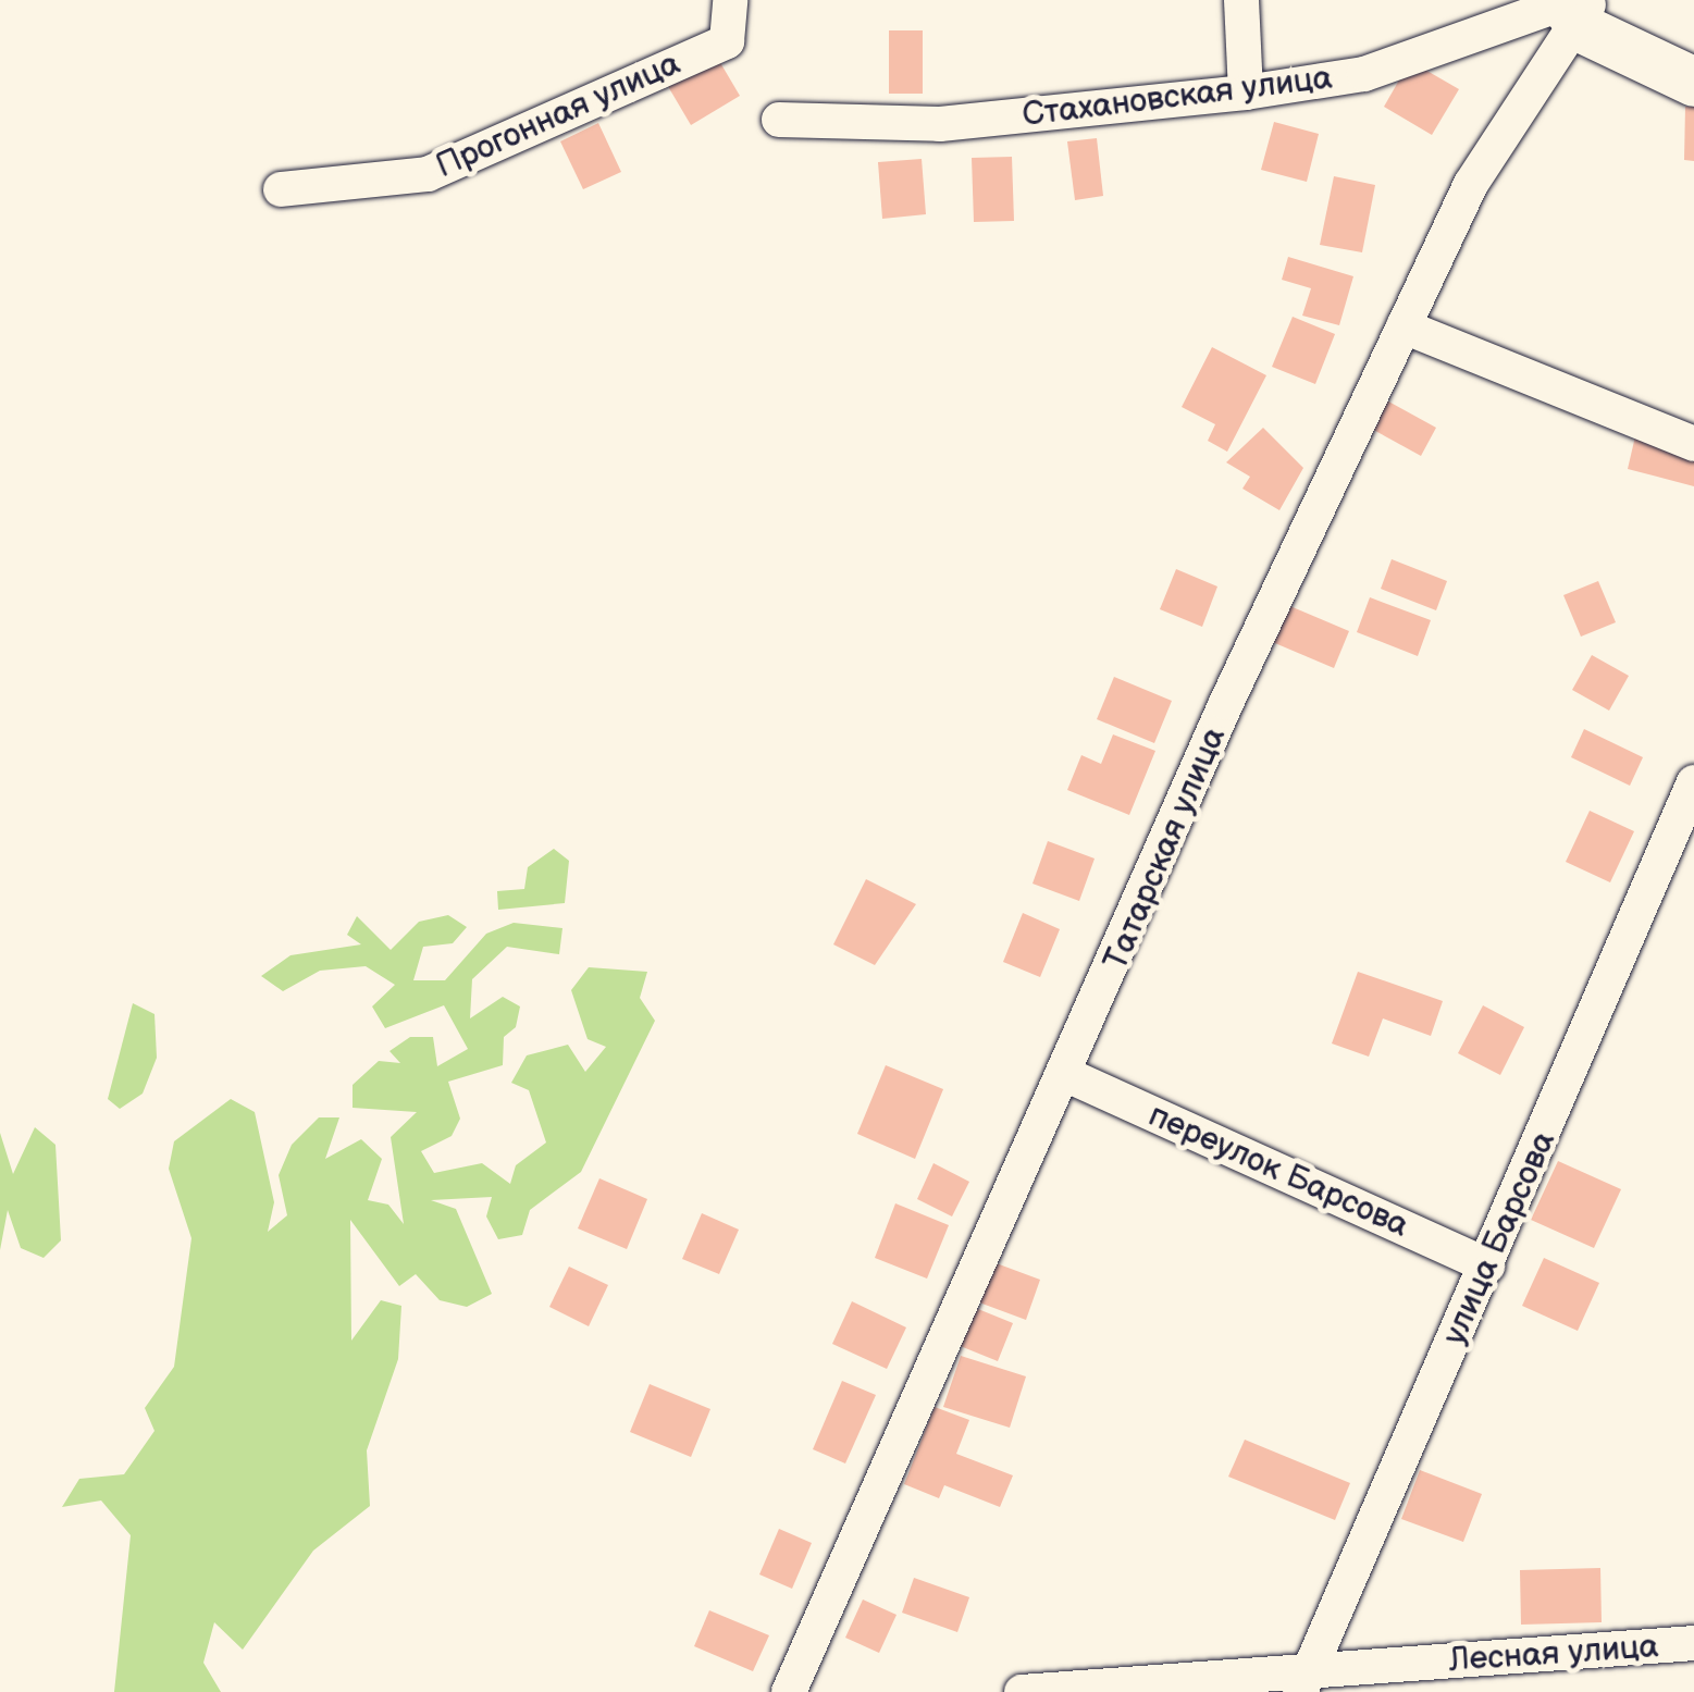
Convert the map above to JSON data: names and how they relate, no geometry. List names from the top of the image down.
{
  "streets": {
    "street": [
      "Стахановская улица",
      "Прогонная улица",
      "Татарская улица",
      "переулок Барсова",
      "улица Барсова",
      "Лесная улица"
    ]
  },
  "crossings": [
    ["Стахановская улица", "Татарская улица"],
    ["Татарская улица", "переулок Барсова"],
    ["переулок Барсова", "улица Барсова"],
    ["улица Барсова", "Лесная улица"]
  ]
}
